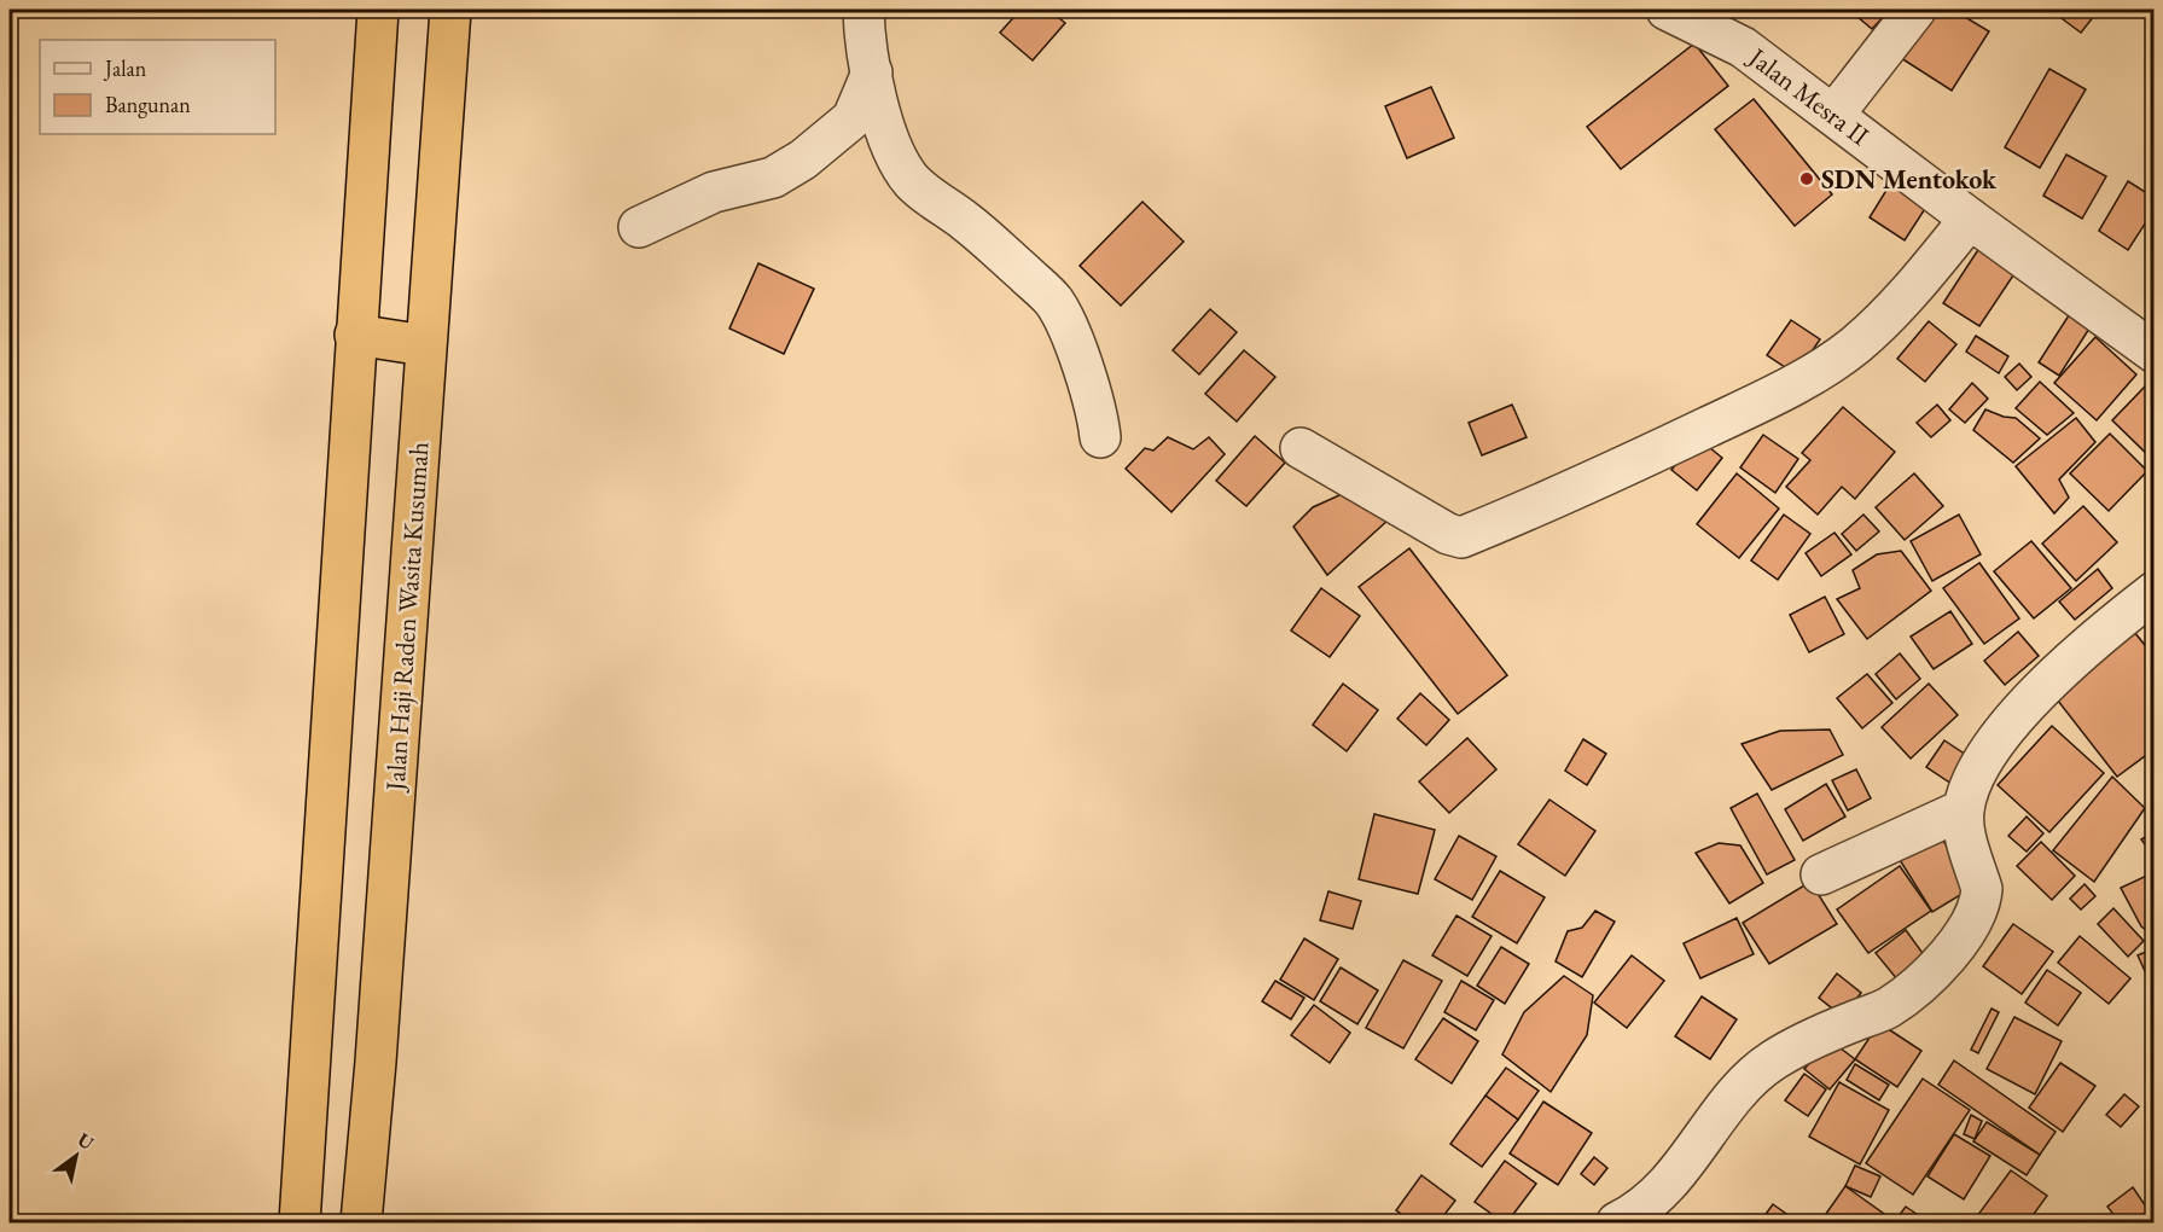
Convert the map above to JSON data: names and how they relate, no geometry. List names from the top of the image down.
{
  "streets": {
    "highway": ["Jalan Haji Raden Wasita Kusumah"],
    "street": ["Jalan Mesra II"]
  },
  "places": ["SDN Mentokok"],
  "legend": ["Jalan", "Bangunan"],
  "north": "top right"
}
